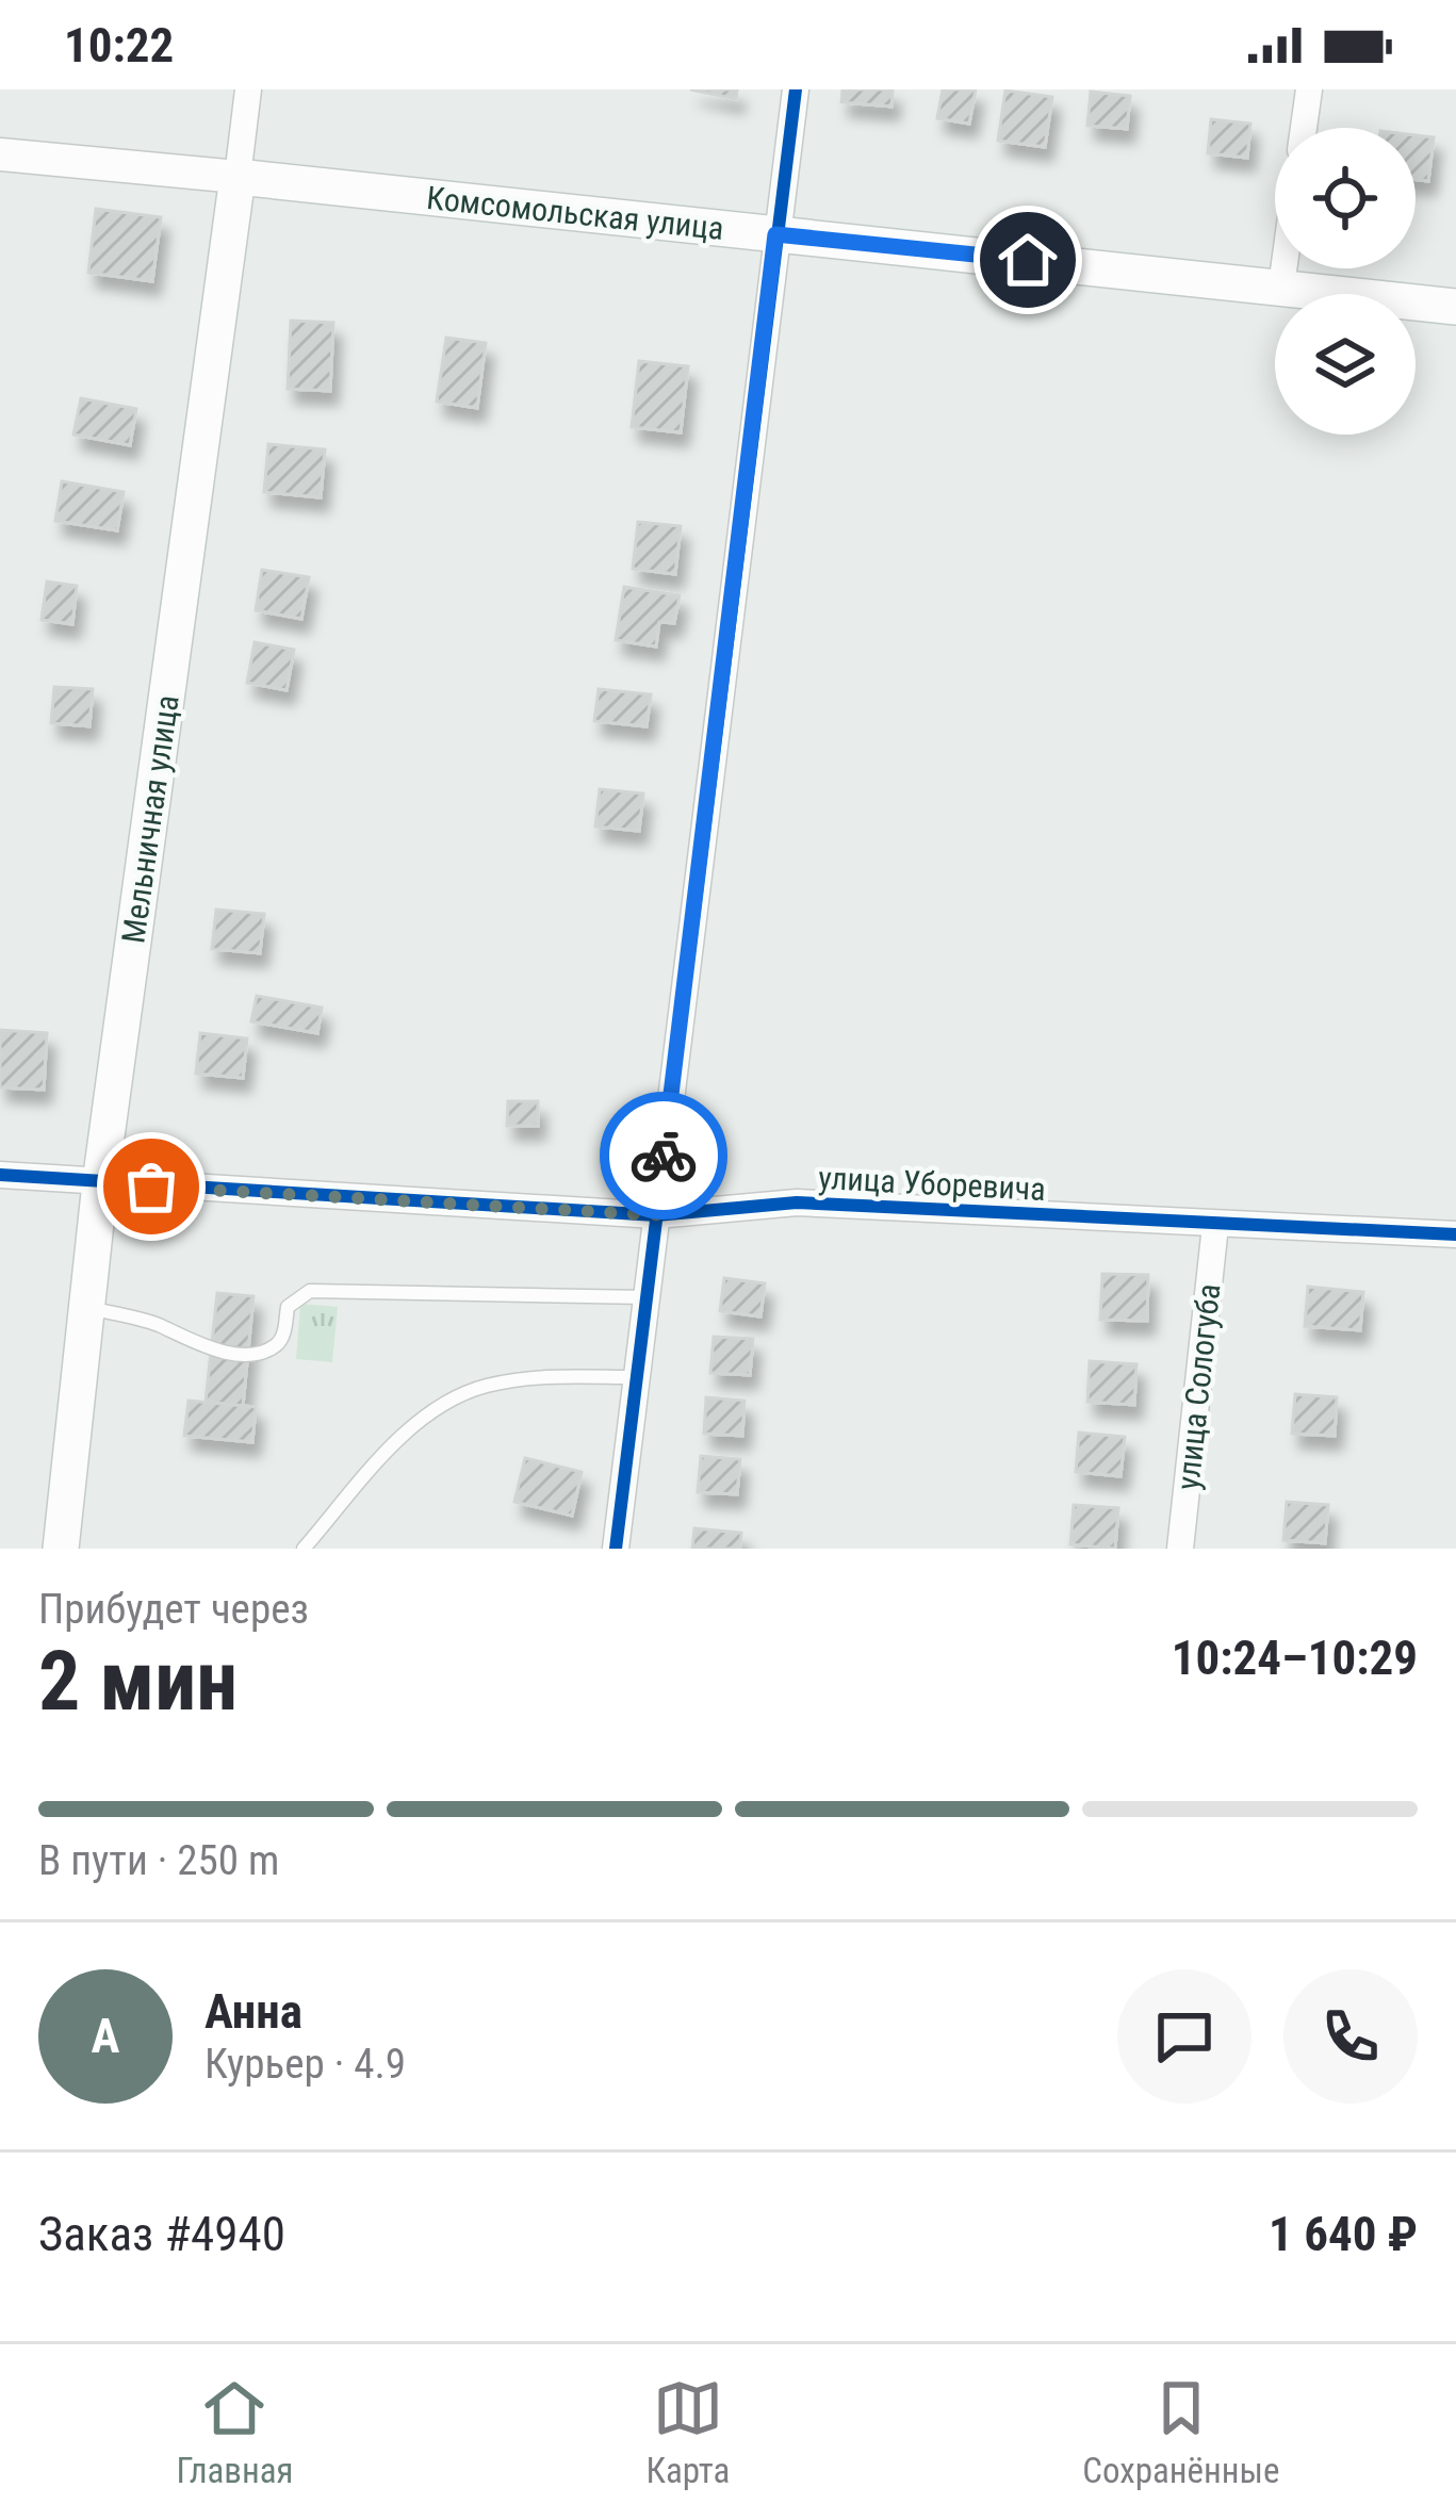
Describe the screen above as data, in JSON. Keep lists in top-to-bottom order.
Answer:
{
  "streets": {
    "main road": ["Комсомольская улица", "Мельничная улица"],
    "street": ["улица Уборевича", "улица Сологуба"]
  },
  "crossings": [
    ["Комсомольская улица", "Мельничная улица"],
    ["Мельничная улица", "улица Уборевича"],
    ["улица Уборевича", "улица Сологуба"]
  ],
  "page": {
    "status": "10:22",
    "heading": ["2 мин", "Прибудет через", "10:24–10:29"],
    "panel": [
      "Анна",
      "Курьер · 4.9",
      "Заказ #4940",
      "1 640 ₽"
    ],
    "bar": "В пути · 250 m",
    "round": "А",
    "tabs": ["Главная", "Карта", "Сохранённые"]
  }
}
